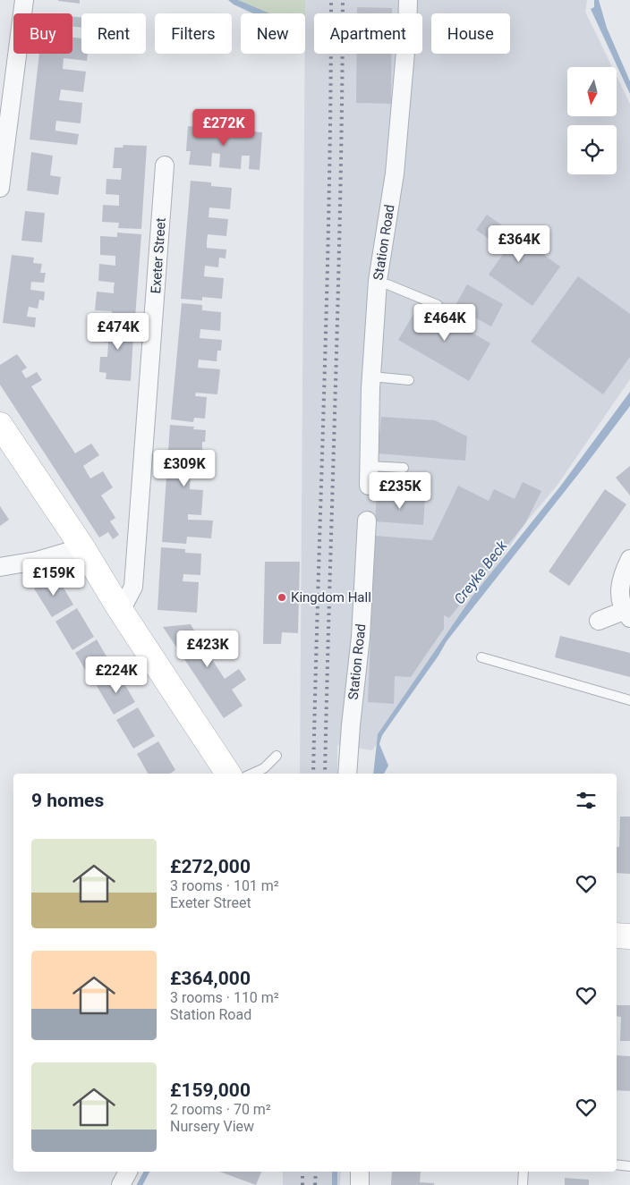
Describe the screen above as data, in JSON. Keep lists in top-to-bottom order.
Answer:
{
  "streets": {
    "street": ["Station Road", "Exeter Street"]
  },
  "water": ["Creyke Beck"],
  "places": ["Kingdom Hall"],
  "north": "bottom",
  "page": {
    "chip": [
      "Buy",
      "Rent",
      "Filters",
      "New",
      "Apartment",
      "House"
    ],
    "price": [
      "£272K",
      "£364K",
      "£464K",
      "£474K",
      "£309K",
      "£235K",
      "£159K",
      "£423K",
      "£224K"
    ],
    "heading": "9 homes",
    "list": [
      {
        "name": "£272,000",
        "note": "3 rooms · 101 m² · Exeter Street"
      },
      {
        "name": "£364,000",
        "note": "3 rooms · 110 m² · Station Road"
      },
      {
        "name": "£159,000",
        "note": "2 rooms · 70 m² · Nursery View"
      }
    ]
  }
}
